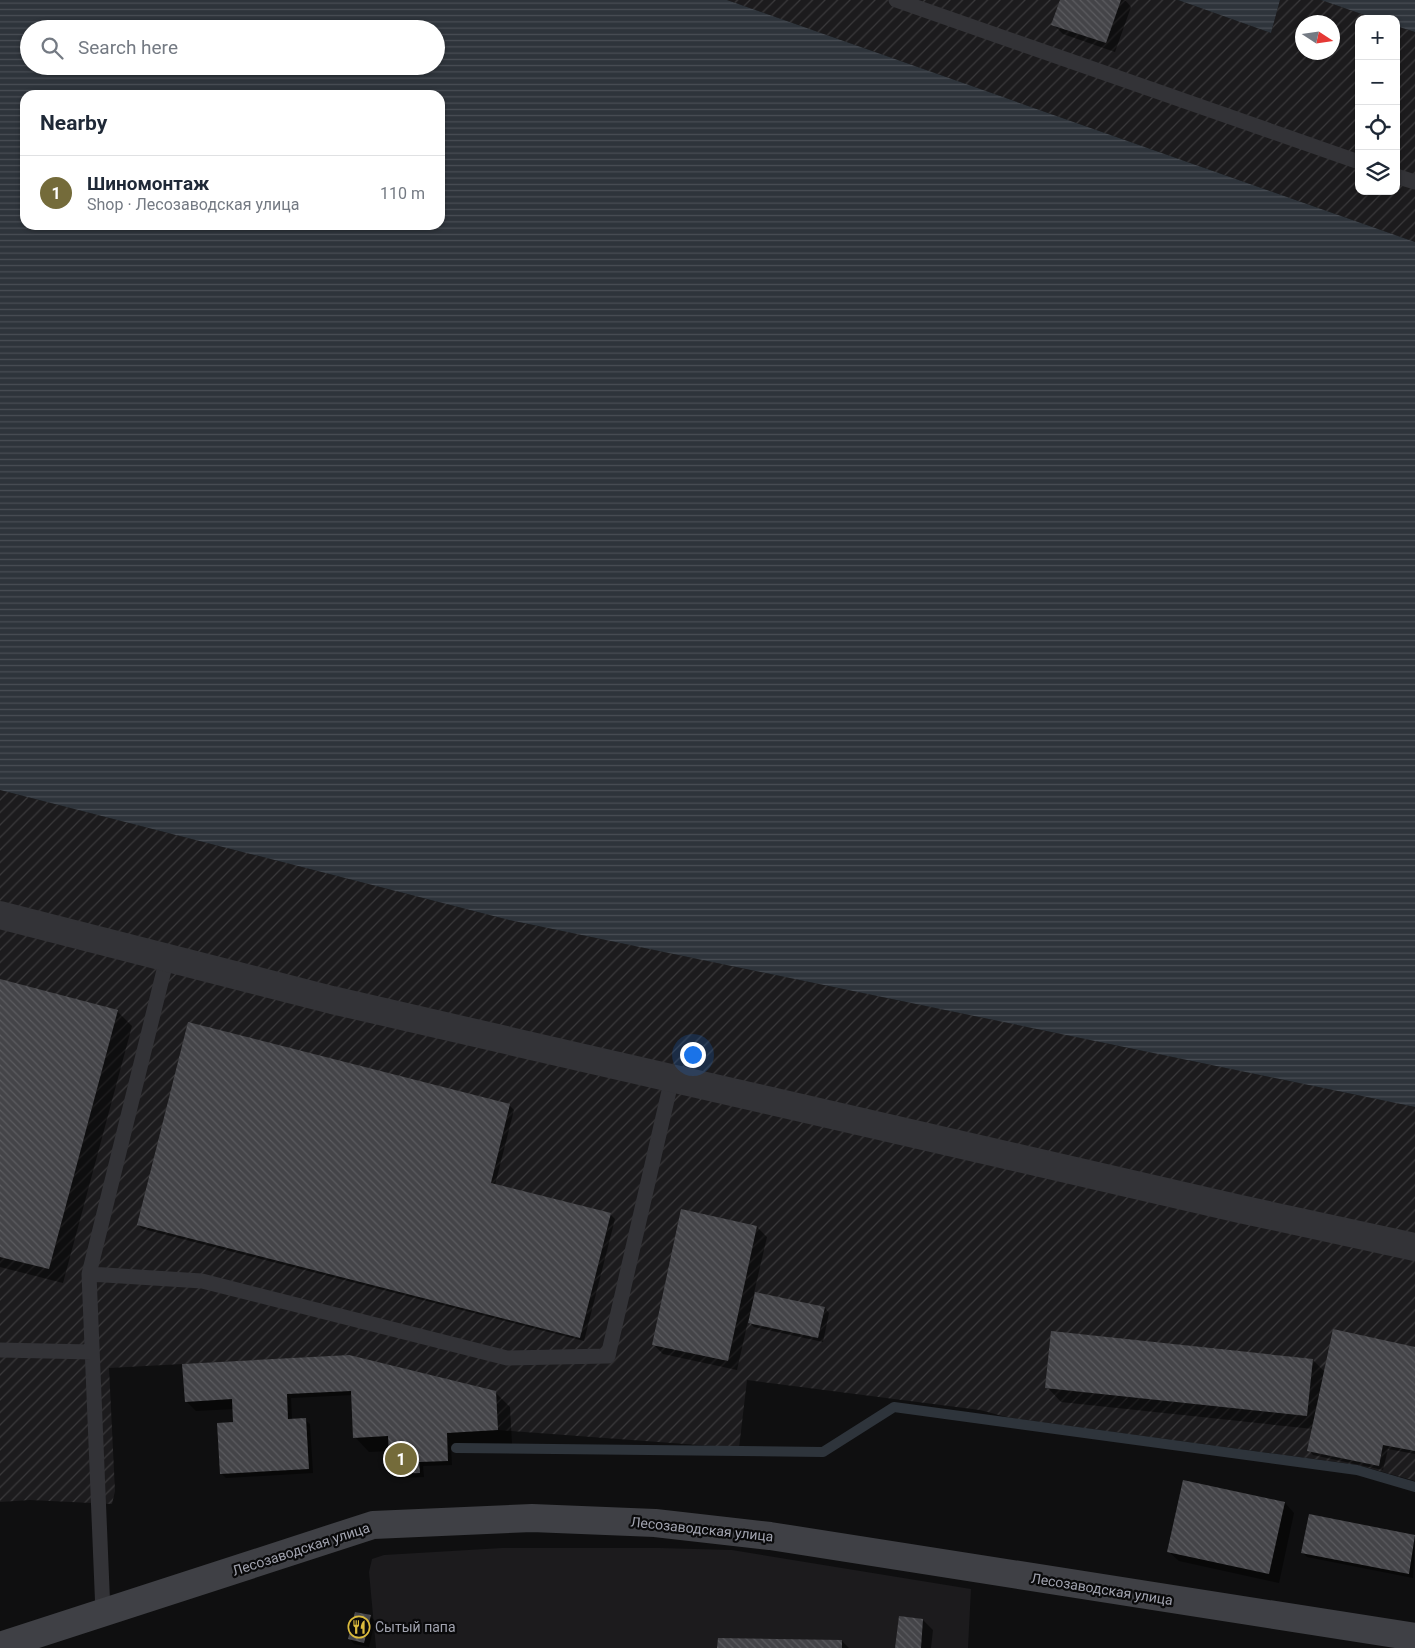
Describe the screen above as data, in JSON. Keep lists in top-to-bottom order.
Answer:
{
  "streets": {
    "main road": ["Лесозаводская улица"]
  },
  "places": {
    "restaurant": ["Сытый папа"]
  },
  "north": "right",
  "page": {
    "map_buttons": ["+", "−"],
    "search": "Search here",
    "heading": "Nearby",
    "list": [
      {
        "mark": "1",
        "name": "Шиномонтаж",
        "note": "Shop · Лесозаводская улица",
        "value": "110 m"
      }
    ],
    "pins": "1"
  }
}
